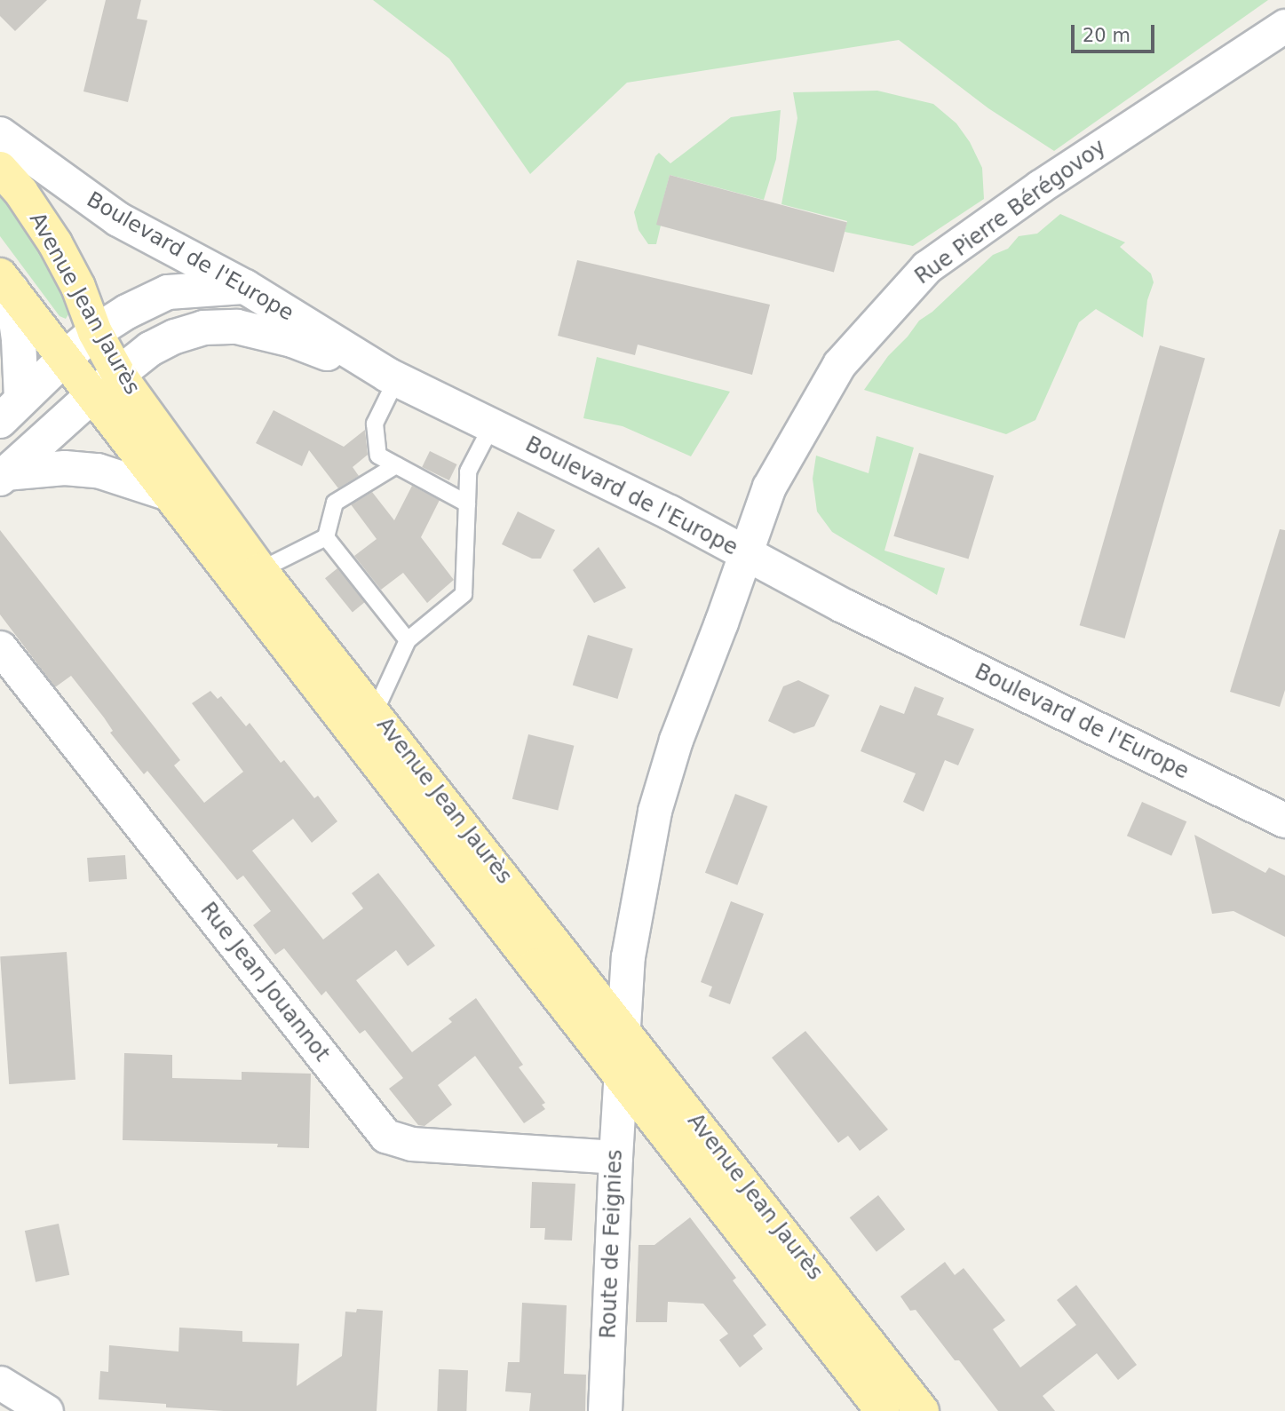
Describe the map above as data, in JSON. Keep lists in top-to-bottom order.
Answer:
{
  "streets": {
    "main road": ["Boulevard de l'Europe", "Avenue Jean Jaurès"],
    "street": ["Rue Pierre Bérégovoy", "Rue Jean Jouannot", "Route de Feignies"]
  },
  "crossings": [
    ["Rue Pierre Bérégovoy", "Boulevard de l'Europe"],
    ["Rue Pierre Bérégovoy", "Avenue Jean Jaurès"],
    ["Rue Pierre Bérégovoy", "Route de Feignies"],
    ["Avenue Jean Jaurès", "Route de Feignies"],
    ["Rue Jean Jouannot", "Route de Feignies"]
  ],
  "scale_bar": "20 m"
}
